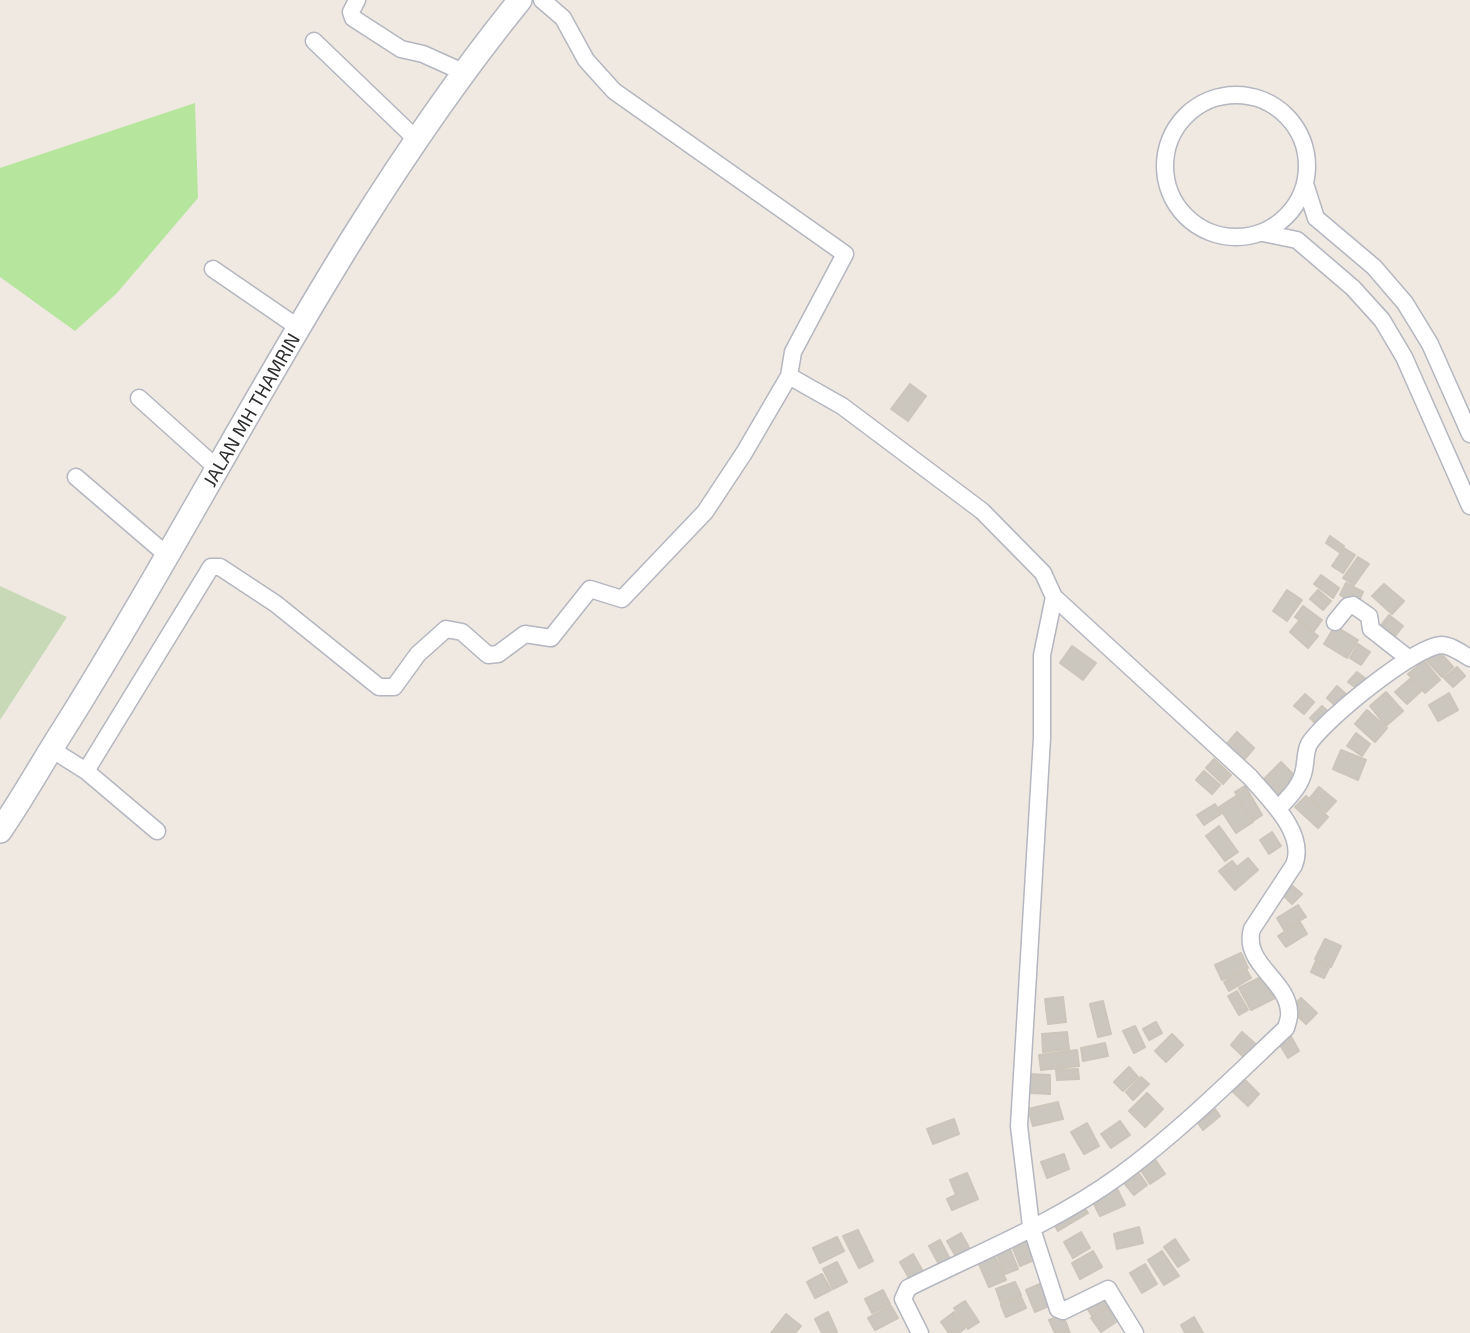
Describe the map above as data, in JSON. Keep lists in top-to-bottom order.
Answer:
{
  "streets": {
    "street": ["JALAN MH THAMRIN"]
  }
}
